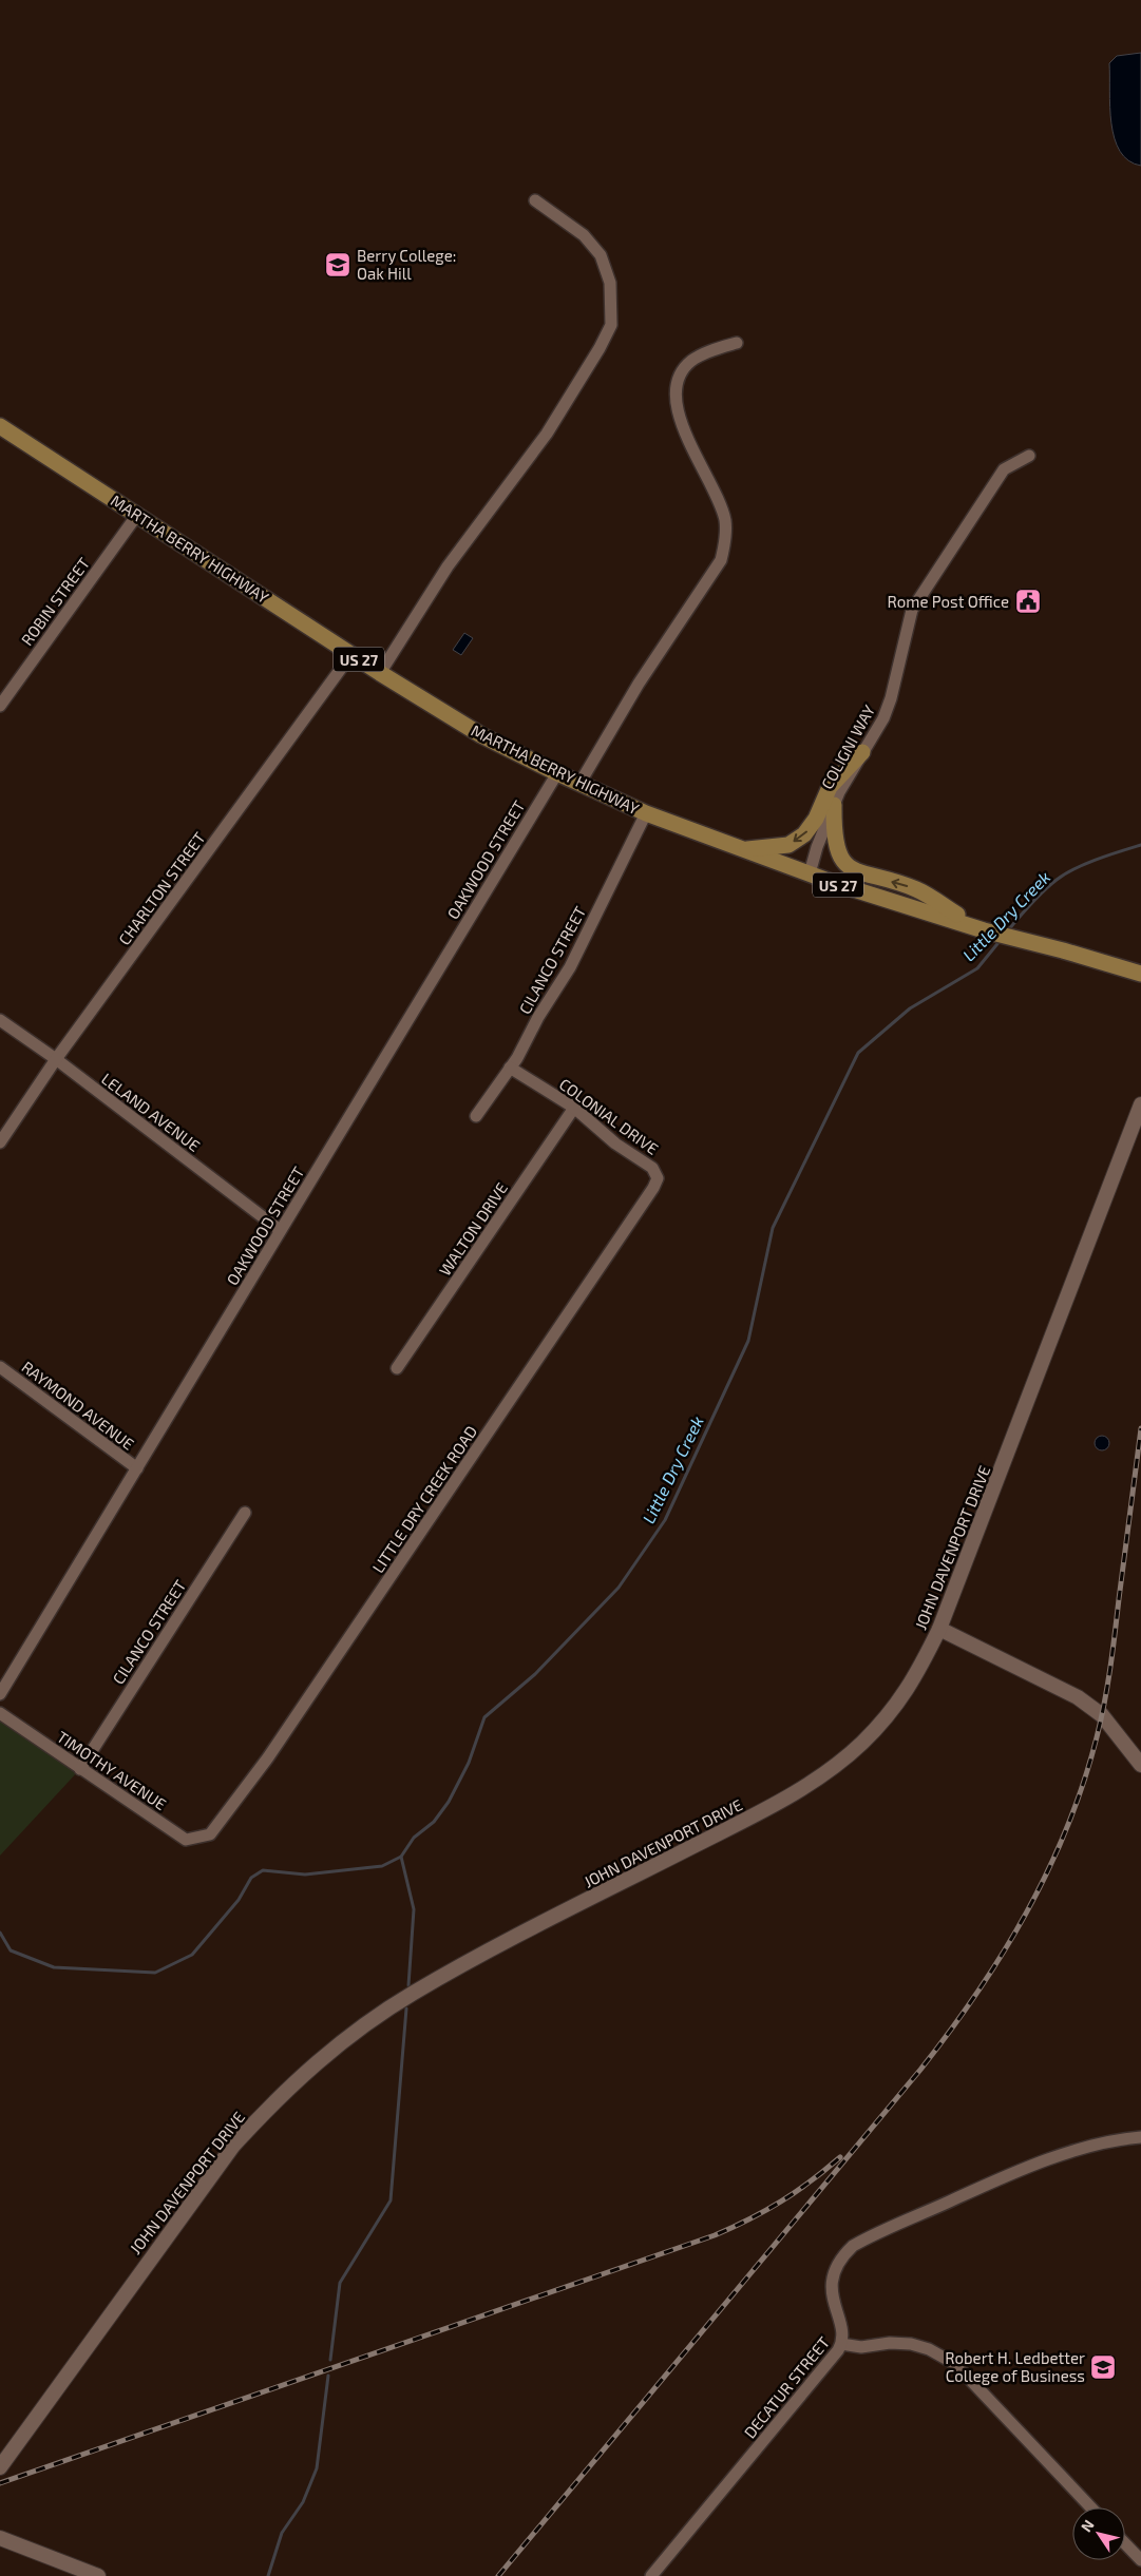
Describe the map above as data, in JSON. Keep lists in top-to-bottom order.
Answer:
{
  "streets": {
    "main road": ["MARTHA BERRY HIGHWAY", "US 27"],
    "street": [
      "ROBIN STREET",
      "COLIGNI WAY",
      "OAKWOOD STREET",
      "CHARLTON STREET",
      "CILANCO STREET",
      "LELAND AVENUE",
      "COLONIAL DRIVE",
      "WALTON DRIVE",
      "RAYMOND AVENUE",
      "LITTLE DRY CREEK ROAD",
      "JOHN DAVENPORT DRIVE",
      "TIMOTHY AVENUE",
      "DECATUR STREET"
    ]
  },
  "crossings": [
    ["MARTHA BERRY HIGHWAY", "ROBIN STREET"],
    ["MARTHA BERRY HIGHWAY", "COLIGNI WAY"],
    ["MARTHA BERRY HIGHWAY", "OAKWOOD STREET"],
    ["MARTHA BERRY HIGHWAY", "CHARLTON STREET"],
    ["MARTHA BERRY HIGHWAY", "CILANCO STREET"],
    ["OAKWOOD STREET", "LELAND AVENUE"],
    ["OAKWOOD STREET", "RAYMOND AVENUE"],
    ["CHARLTON STREET", "LELAND AVENUE"],
    ["CILANCO STREET", "COLONIAL DRIVE"],
    ["CILANCO STREET", "TIMOTHY AVENUE"],
    ["COLONIAL DRIVE", "WALTON DRIVE"],
    ["COLONIAL DRIVE", "LITTLE DRY CREEK ROAD"],
    ["LITTLE DRY CREEK ROAD", "TIMOTHY AVENUE"]
  ],
  "water": ["Little Dry Creek"],
  "places": {
    "school or university": ["Berry College: Oak Hill", "Robert H. Ledbetter College of Business"],
    "public building": ["Rome Post Office"]
  },
  "north": "top left"
}
